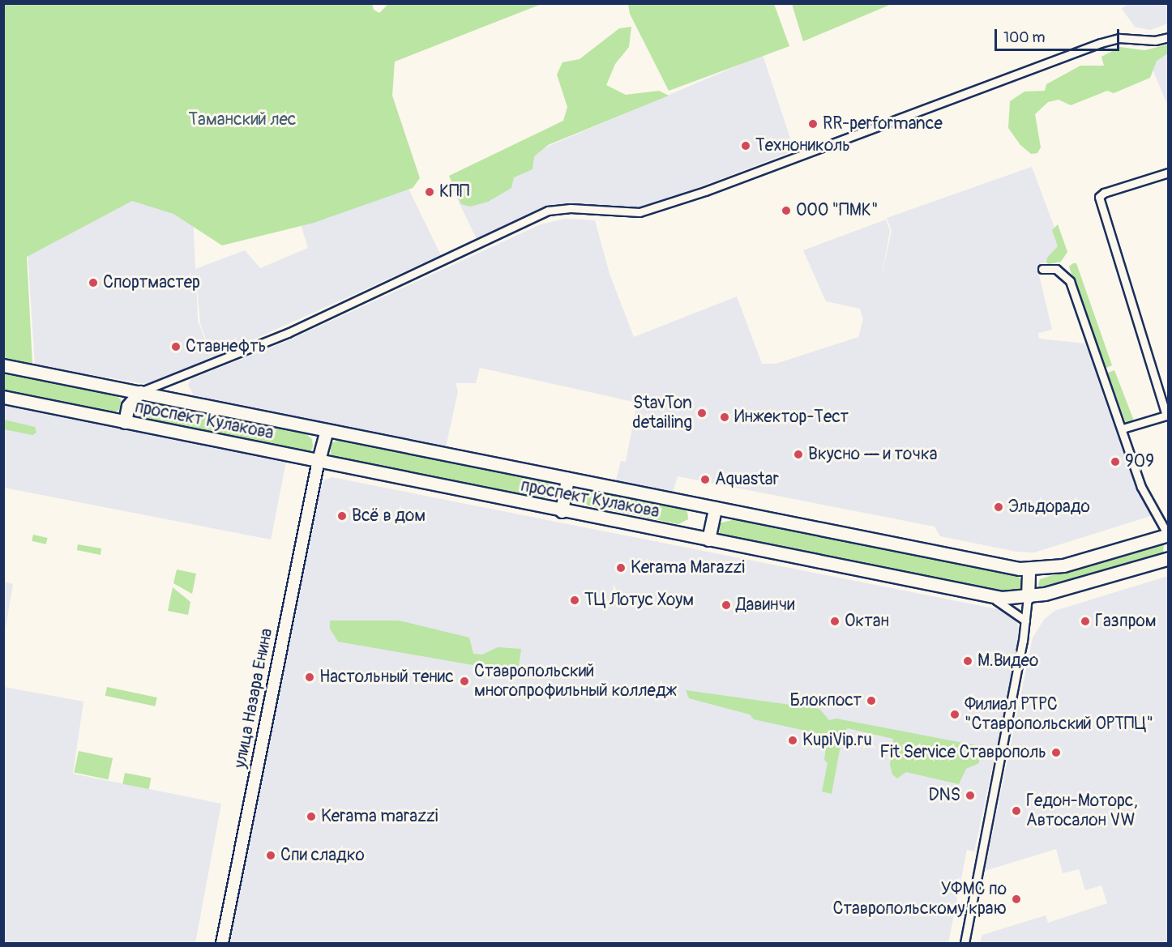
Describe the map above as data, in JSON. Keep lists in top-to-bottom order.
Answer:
{
  "streets": {
    "main road": ["проспект Кулакова", "улица Назара Енина"]
  },
  "crossings": [
    ["проспект Кулакова", "улица Назара Енина"]
  ],
  "parks": ["Таманский лес"],
  "places": [
    "RR-performance",
    "Технониколь",
    "КПП",
    "ООО \"ПМК\"",
    "Спортмастер",
    "Ставнефть",
    "StavTon detailing",
    "Инжектор-Тест",
    "Вкусно — и точка",
    "909",
    "Aquastar",
    "Эльдорадо",
    "Всё в дом",
    "Kerama Marazzi",
    "ТЦ Лотус Хоум",
    "Давинчи",
    "Октан",
    "Газпром",
    "М.Видео",
    "Настольный тенис",
    "Ставропольский многопрофильный колледж",
    "Блокпост",
    "Филиал РТРС \"Ставропольский ОРТПЦ\"",
    "KupiVip.ru",
    "Fit Service Ставрополь",
    "DNS",
    "Гедон-Моторс, Автосалон VW",
    "Kerama marazzi",
    "Спи сладко",
    "УФМС по Ставропольскому краю"
  ],
  "scale_bar": "100 m"
}
